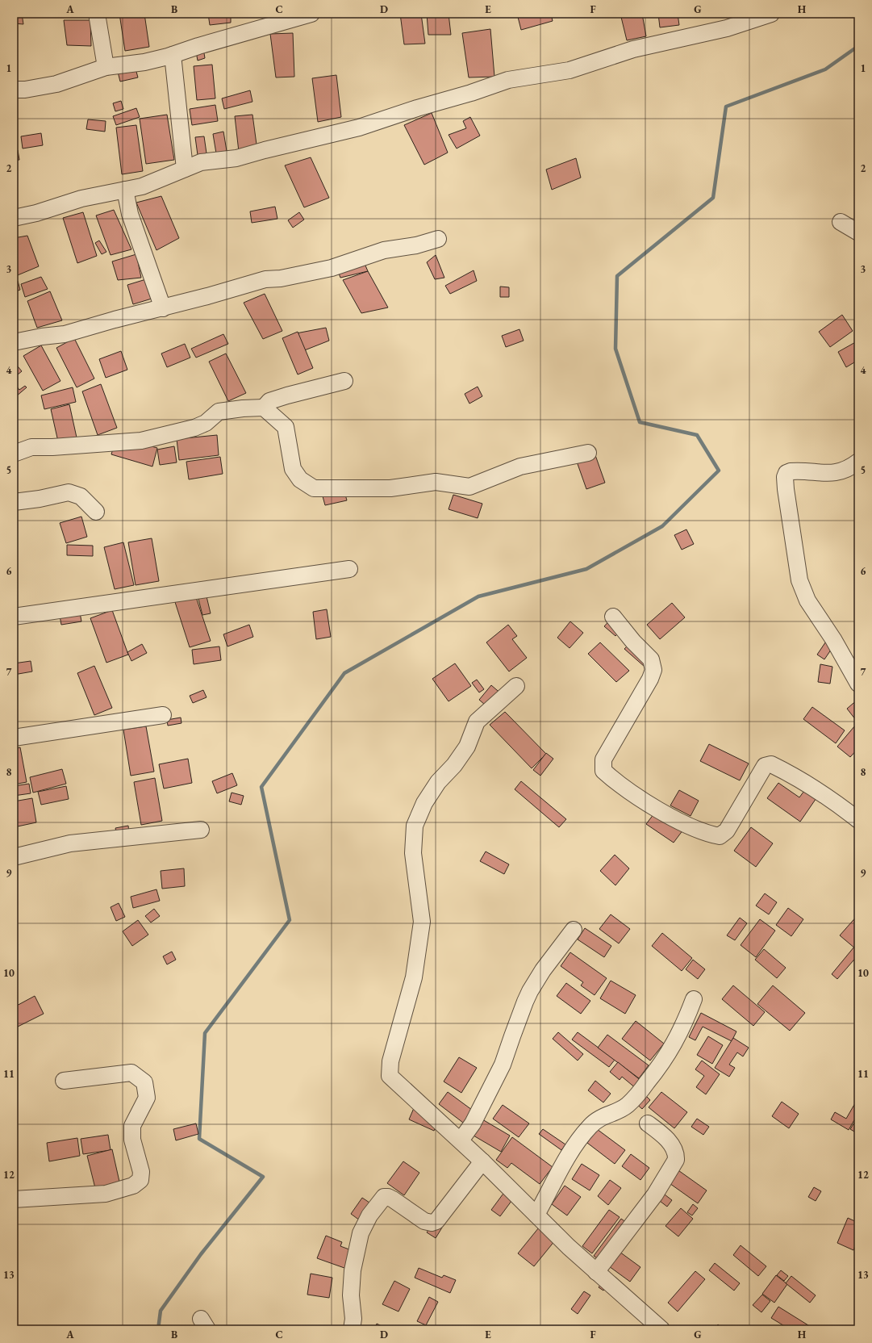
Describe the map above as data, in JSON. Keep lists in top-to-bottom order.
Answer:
{
  "grid": {
    "columns": [
      "A",
      "B",
      "C",
      "D",
      "E",
      "F",
      "G",
      "H"
    ],
    "rows": [
      "1",
      "2",
      "3",
      "4",
      "5",
      "6",
      "7",
      "8",
      "9",
      "10",
      "11",
      "12",
      "13"
    ]
  }
}
